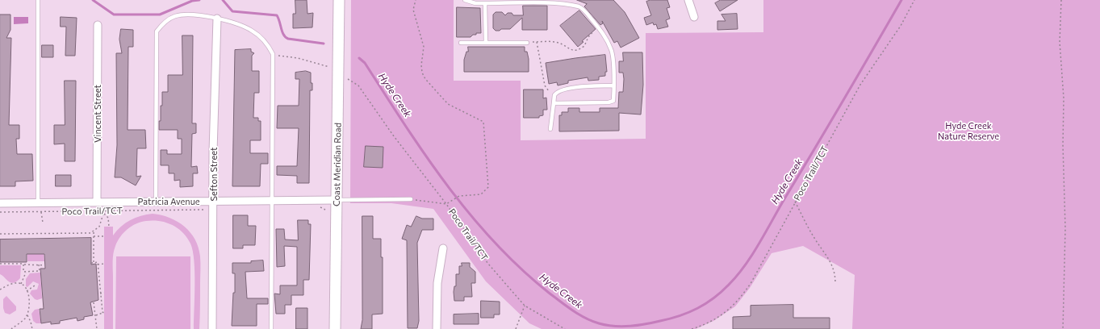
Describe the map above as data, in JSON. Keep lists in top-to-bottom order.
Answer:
{
  "streets": {
    "main road": ["Coast Meridian Road"],
    "street": ["Vincent Street", "Sefton Street", "Patricia Avenue"],
    "path": ["Poco Trail/TCT"]
  },
  "crossings": [
    ["Vincent Street", "Patricia Avenue"],
    ["Coast Meridian Road", "Patricia Avenue"],
    ["Sefton Street", "Patricia Avenue"]
  ],
  "water": ["Hyde Creek"],
  "parks": ["Hyde Creek Nature Reserve"]
}
